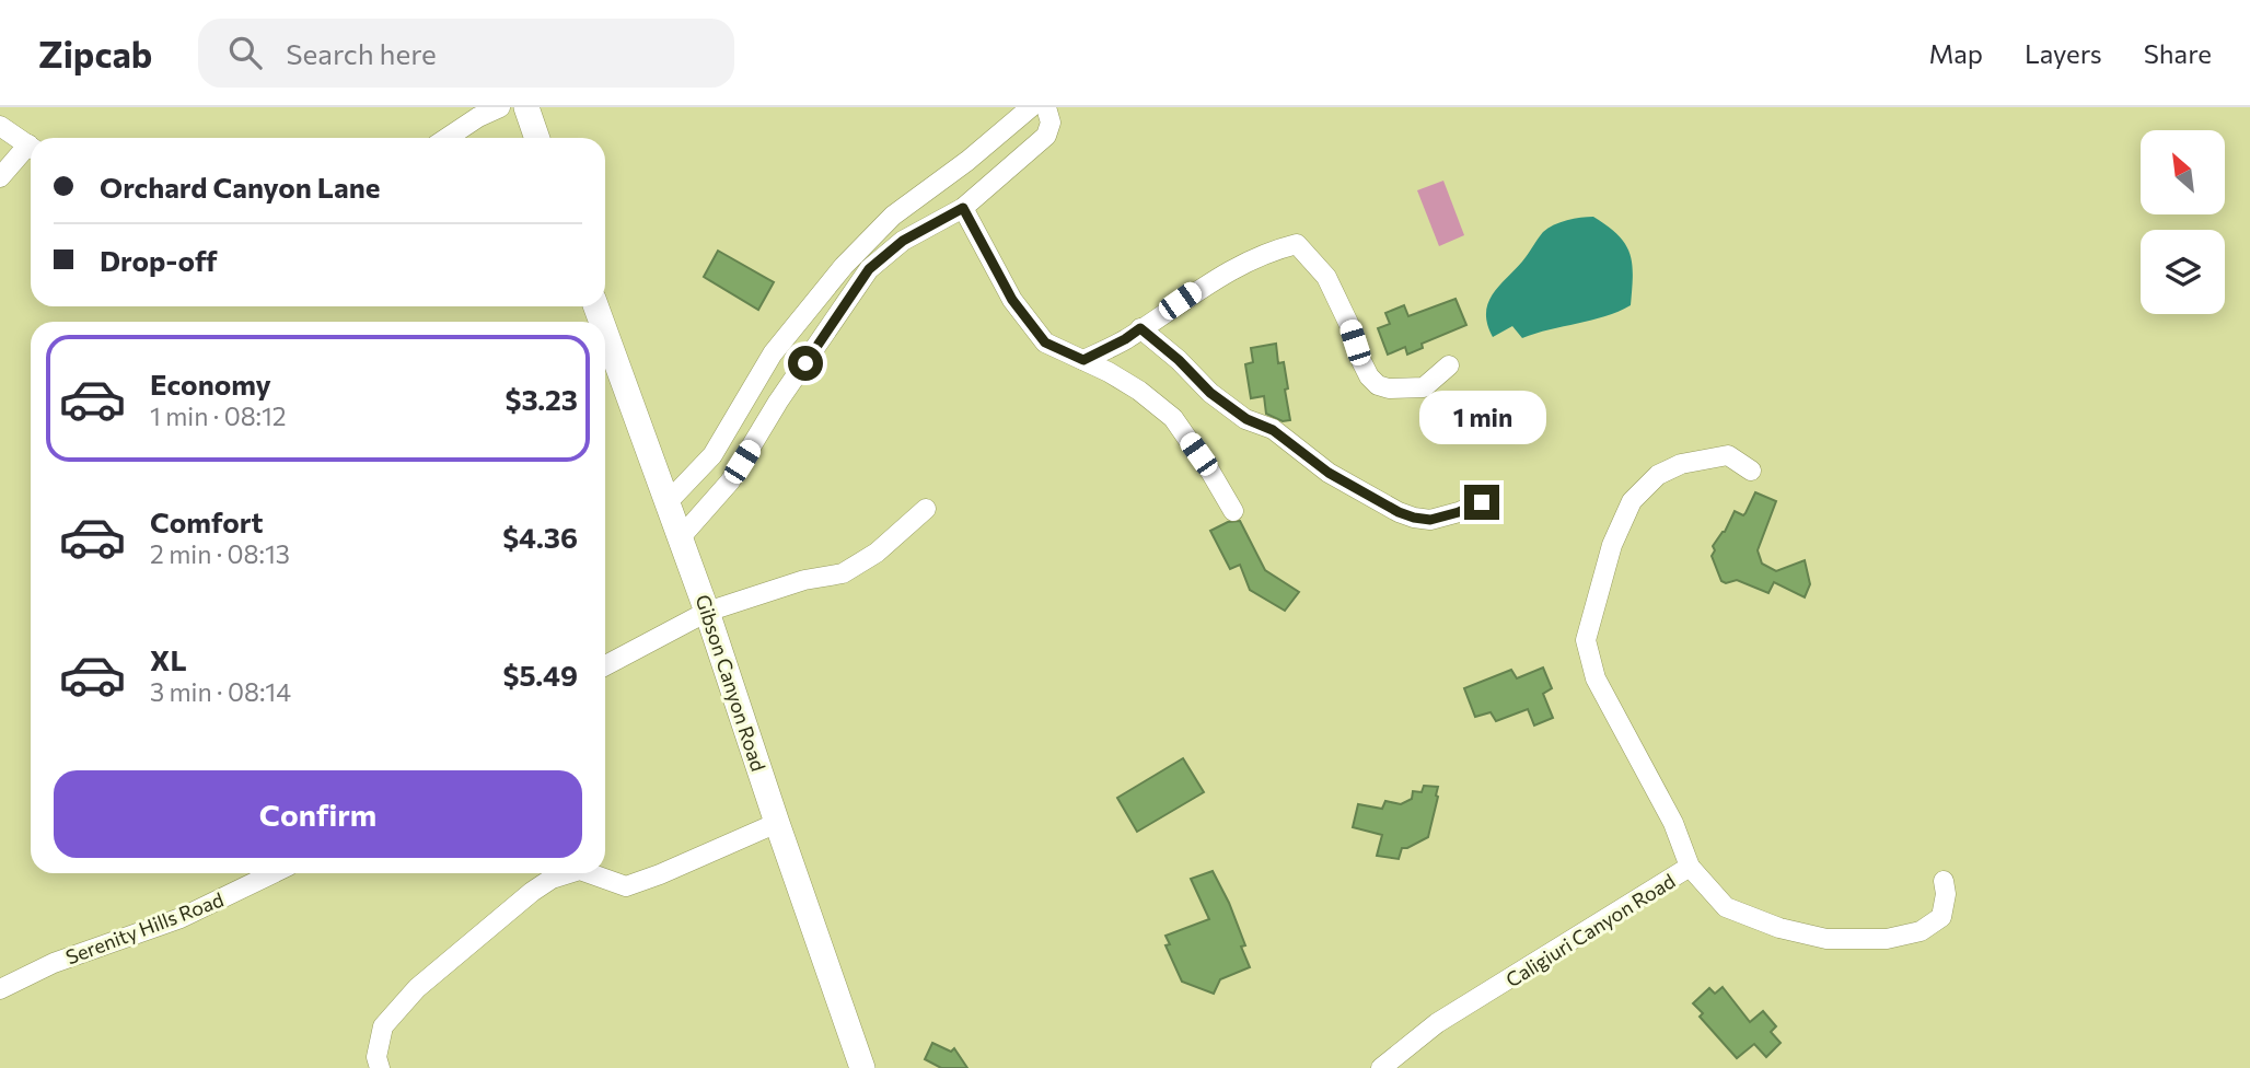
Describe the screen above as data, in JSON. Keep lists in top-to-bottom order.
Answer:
{
  "streets": {
    "main road": ["Gibson Canyon Road"],
    "street": ["Serenity Hills Road", "Caligiuri Canyon Road"]
  },
  "north": "top left",
  "page": {
    "header": "Zipcab",
    "search": "Search here",
    "nav": ["Map", "Layers", "Share"],
    "banner": ["Orchard Canyon Lane", "Drop-off"],
    "list": [
      {
        "name": "Economy",
        "note": "1 min · 08:12",
        "value": "$3.23"
      },
      {
        "name": "Comfort",
        "note": "2 min · 08:13",
        "value": "$4.36"
      },
      {
        "name": "XL",
        "note": "3 min · 08:14",
        "value": "$5.49"
      }
    ],
    "bubble": "1 min",
    "buttons": "Confirm"
  }
}
